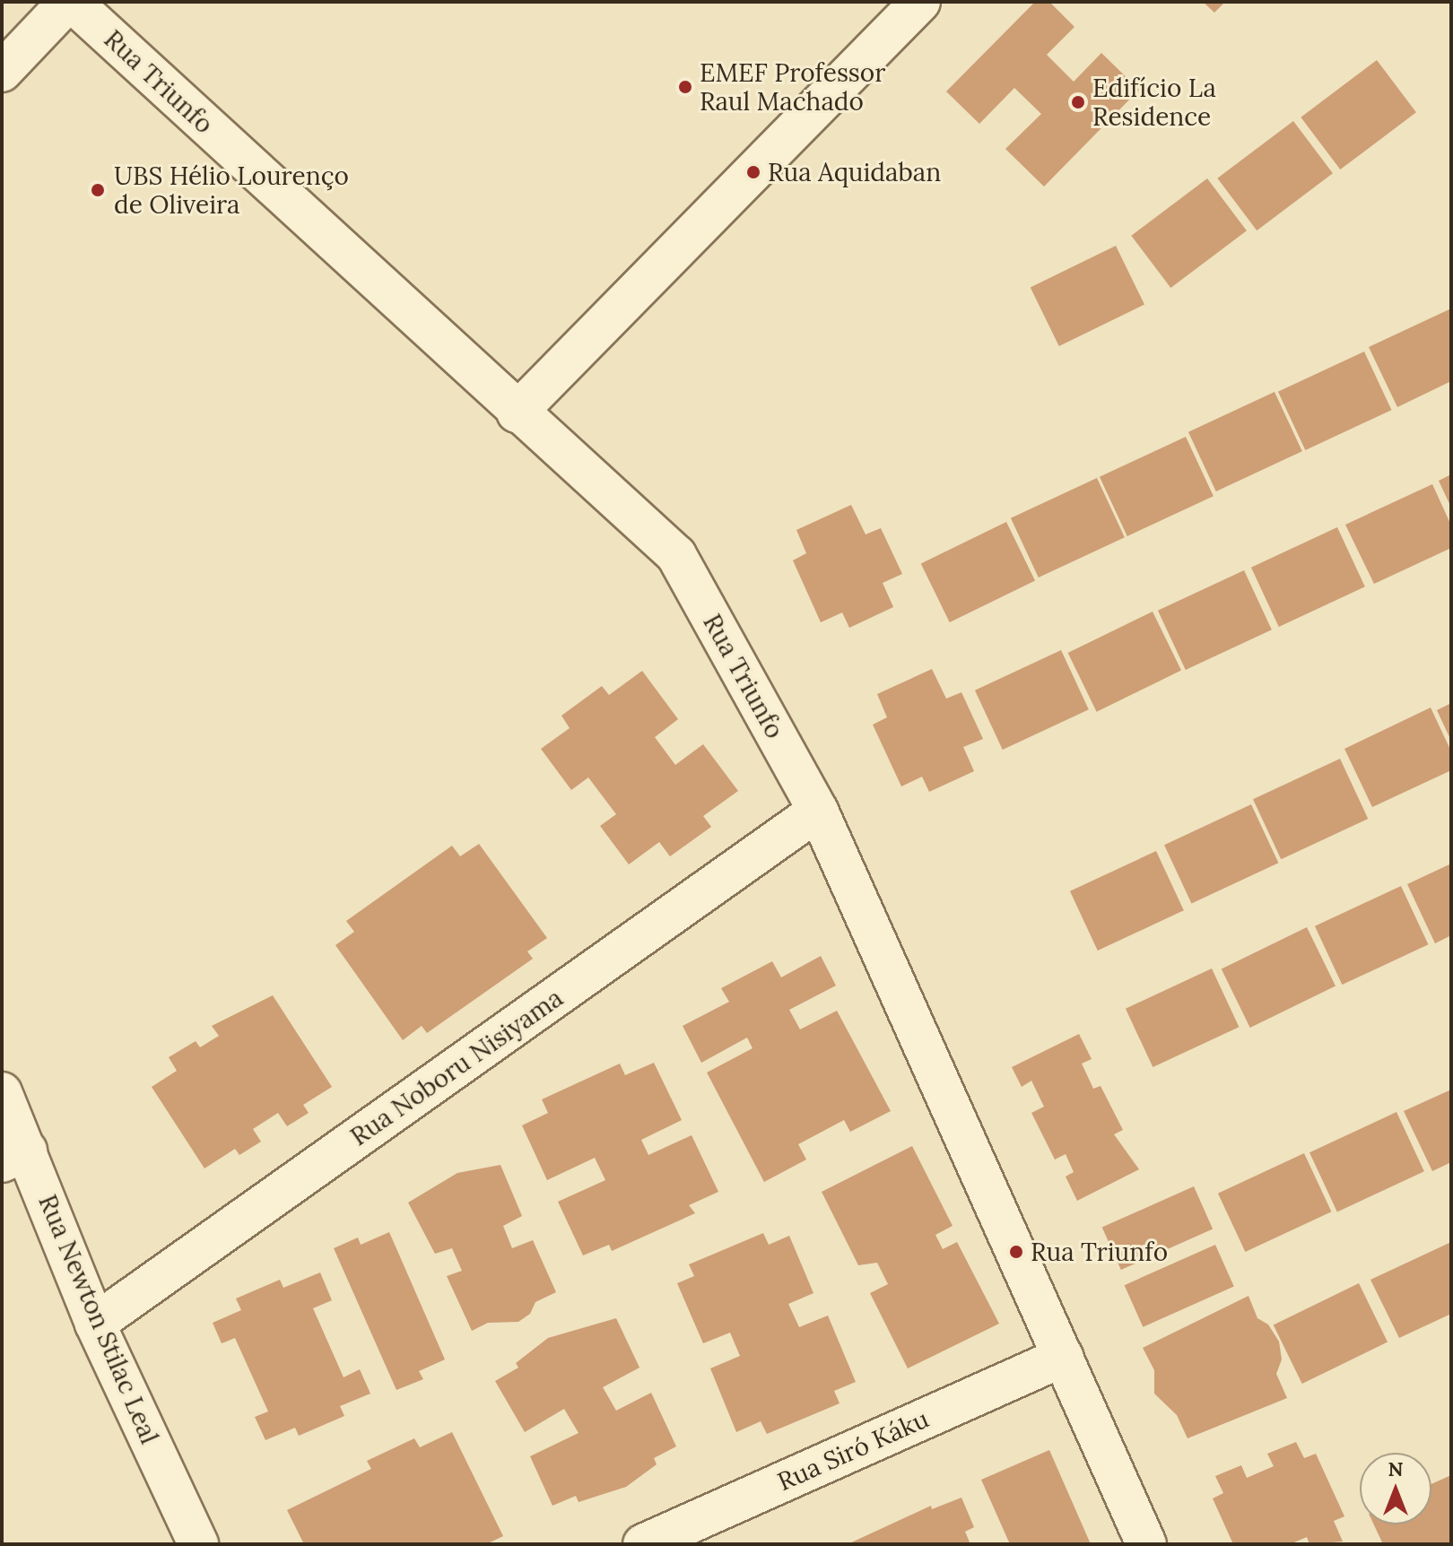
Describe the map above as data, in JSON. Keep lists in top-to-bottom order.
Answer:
{
  "streets": {
    "street": [
      "Rua Triunfo",
      "Rua Noboru Nisiyama",
      "Rua Newton Stilac Leal",
      "Rua Siró Káku"
    ]
  },
  "crossings": [
    ["Rua Triunfo", "Rua Noboru Nisiyama"],
    ["Rua Triunfo", "Rua Siró Káku"],
    ["Rua Noboru Nisiyama", "Rua Newton Stilac Leal"]
  ],
  "places": [
    "EMEF Professor Raul Machado",
    "Edifício La Residence",
    "Rua Aquidaban",
    "UBS Hélio Lourenço de Oliveira",
    "Rua Triunfo"
  ],
  "north": "top"
}
